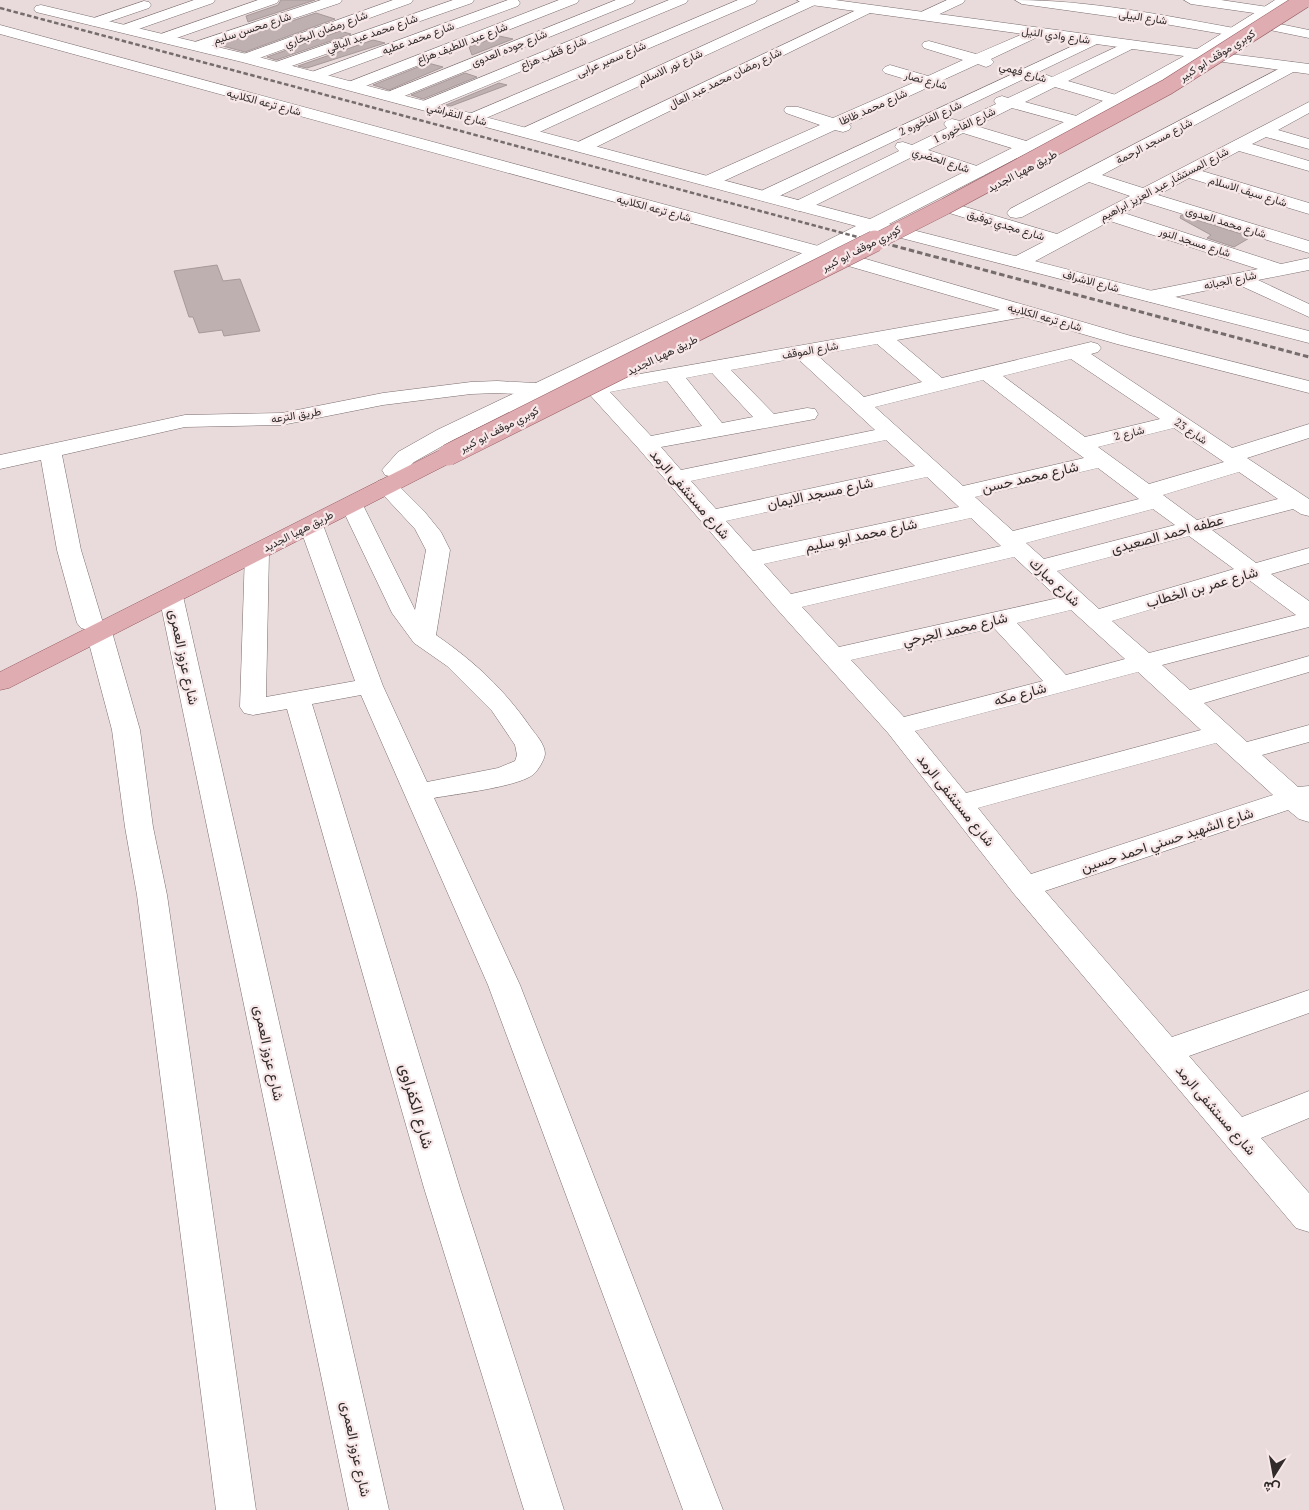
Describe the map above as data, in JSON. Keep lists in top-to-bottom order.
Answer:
{
  "streets": {
    "main road": ["كوبري موقف ابو كبير", "طريق ههيا الجديد"],
    "street": [
      "شارع البيلى",
      "شارع محسن سليم",
      "شارع رمضان البخاري",
      "شارع محمد عبد الباقي",
      "شارع وادي النيل",
      "شارع محمد عطيه",
      "شارع عبد اللطيف هزاع",
      "شارع جوده العدوى",
      "شارع قطب هزاع",
      "شارع سمير عرابى",
      "شارع نور الاسلام",
      "شارع فهمي",
      "شارع رمضان محمد عبد العال",
      "شارع نصار",
      "شارع ترعه الكلابيه",
      "شارع محمد ظاظا",
      "شارع النقراشي",
      "شارع الفاخوره 2",
      "شارع الفاخوره 1",
      "شارع مسجد الرحمة",
      "شارع الحضري",
      "شارع المستشار عبد العزيز ابراهيم",
      "شارع سيف الاسلام",
      "شارع محمد العدوى",
      "شارع مجدي توفيق",
      "شارع مسجد النور",
      "شارع الجبانه",
      "شارع الاشراف",
      "شارع الموقف",
      "طريق الترعه",
      "شارع 23",
      "شارع 2",
      "شارع محمد حسن",
      "شارع مسجد الايمان",
      "شارع مستشفى الرمد",
      "عطفه احمد الصعيدى",
      "شارع محمد ابو سليم",
      "شارع مبارك",
      "شارع عمر بن الخطاب",
      "شارع محمد الجرحي",
      "شارع عزوز العمرى",
      "شارع مكه",
      "شارع الشهيد حسني احمد حسين",
      "شارع الكفراوى"
    ]
  },
  "crossings": [
    ["شارع البيلى", "شارع محمد ظاظا"],
    ["شارع البيلى", "طريق ههيا الجديد"],
    ["شارع محسن سليم", "شارع النقراشي"],
    ["شارع رمضان البخاري", "شارع النقراشي"],
    ["شارع محمد عبد الباقي", "شارع النقراشي"],
    ["شارع وادي النيل", "شارع نور الاسلام"],
    ["شارع وادي النيل", "شارع رمضان محمد عبد العال"],
    ["شارع وادي النيل", "شارع محمد ظاظا"],
    ["شارع وادي النيل", "شارع الفاخوره 2"],
    ["شارع وادي النيل", "شارع الفاخوره 1"],
    ["شارع وادي النيل", "شارع مسجد الرحمة"],
    ["شارع وادي النيل", "طريق ههيا الجديد"],
    ["شارع محمد عطيه", "شارع النقراشي"],
    ["شارع عبد اللطيف هزاع", "شارع النقراشي"],
    ["شارع جوده العدوى", "شارع النقراشي"],
    ["شارع قطب هزاع", "شارع النقراشي"],
    ["كوبري موقف ابو كبير", "طريق ههيا الجديد"],
    ["شارع سمير عرابى", "شارع النقراشي"],
    ["شارع نور الاسلام", "شارع النقراشي"],
    ["شارع فهمي", "شارع محمد ظاظا"],
    ["شارع فهمي", "شارع الفاخوره 2"],
    ["شارع فهمي", "شارع الفاخوره 1"],
    ["شارع فهمي", "طريق ههيا الجديد"],
    ["شارع رمضان محمد عبد العال", "شارع النقراشي"],
    ["شارع نصار", "شارع محمد ظاظا"],
    ["شارع نصار", "شارع الفاخوره 2"],
    ["شارع نصار", "شارع الفاخوره 1"],
    ["شارع نصار", "طريق ههيا الجديد"],
    ["شارع ترعه الكلابيه", "طريق ههيا الجديد"],
    ["شارع ترعه الكلابيه", "شارع الموقف"],
    ["شارع محمد ظاظا", "شارع النقراشي"],
    ["شارع محمد ظاظا", "شارع الحضري"],
    ["شارع النقراشي", "شارع الفاخوره 2"],
    ["شارع النقراشي", "شارع الفاخوره 1"],
    ["شارع النقراشي", "طريق ههيا الجديد"],
    ["شارع النقراشي", "شارع الاشراف"],
    ["شارع الفاخوره 2", "شارع الحضري"],
    ["شارع الفاخوره 1", "شارع الحضري"],
    ["شارع مسجد الرحمة", "شارع محمد العدوى"],
    ["شارع الحضري", "طريق ههيا الجديد"],
    ["طريق ههيا الجديد", "شارع مجدي توفيق"],
    ["طريق ههيا الجديد", "شارع الاشراف"],
    ["طريق ههيا الجديد", "شارع الموقف"],
    ["طريق ههيا الجديد", "طريق الترعه"],
    ["طريق ههيا الجديد", "شارع مستشفى الرمد"],
    ["طريق ههيا الجديد", "شارع عزوز العمرى"],
    ["شارع المستشار عبد العزيز ابراهيم", "شارع سيف الاسلام"],
    ["شارع المستشار عبد العزيز ابراهيم", "شارع محمد العدوى"],
    ["شارع المستشار عبد العزيز ابراهيم", "شارع مجدي توفيق"],
    ["شارع المستشار عبد العزيز ابراهيم", "شارع مسجد النور"],
    ["شارع المستشار عبد العزيز ابراهيم", "شارع الاشراف"],
    ["شارع مسجد النور", "شارع الجبانه"],
    ["شارع الجبانه", "شارع الاشراف"],
    ["شارع الموقف", "طريق الترعه"],
    ["شارع الموقف", "شارع مستشفى الرمد"],
    ["شارع الموقف", "شارع مبارك"],
    ["طريق الترعه", "شارع مستشفى الرمد"],
    ["شارع 23", "شارع 2"],
    ["شارع 23", "عطفه احمد الصعيدى"],
    ["شارع 2", "شارع محمد حسن"],
    ["شارع محمد حسن", "عطفه احمد الصعيدى"],
    ["شارع محمد حسن", "شارع مبارك"],
    ["شارع محمد حسن", "شارع عمر بن الخطاب"],
    ["شارع مسجد الايمان", "شارع مستشفى الرمد"],
    ["شارع مسجد الايمان", "شارع مبارك"],
    ["شارع مستشفى الرمد", "شارع محمد ابو سليم"],
    ["شارع مستشفى الرمد", "شارع محمد الجرحي"],
    ["شارع مستشفى الرمد", "شارع مكه"],
    ["شارع مستشفى الرمد", "شارع الشهيد حسني احمد حسين"],
    ["عطفه احمد الصعيدى", "شارع مبارك"],
    ["شارع محمد ابو سليم", "شارع مبارك"],
    ["شارع مبارك", "شارع عمر بن الخطاب"],
    ["شارع مبارك", "شارع محمد الجرحي"],
    ["شارع مبارك", "شارع مكه"],
    ["شارع مبارك", "شارع الشهيد حسني احمد حسين"],
    ["شارع عمر بن الخطاب", "شارع محمد الجرحي"]
  ],
  "north": "bottom"
}
